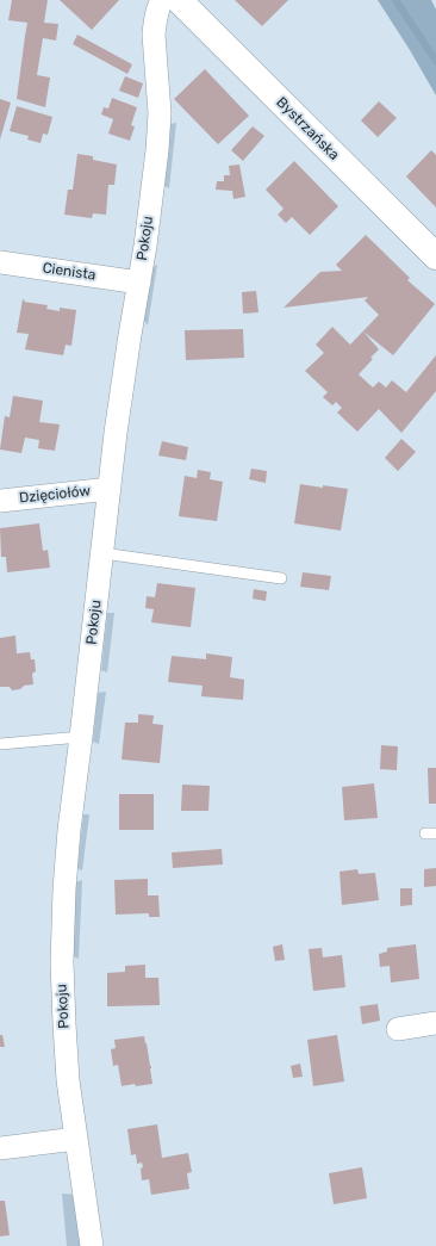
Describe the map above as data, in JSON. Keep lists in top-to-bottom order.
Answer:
{
  "streets": {
    "street": [
      "Bystrzańska",
      "Pokoju",
      "Cienista",
      "Dzięciołów"
    ]
  },
  "crossings": [
    ["Pokoju", "Cienista"],
    ["Pokoju", "Dzięciołów"]
  ]
}
